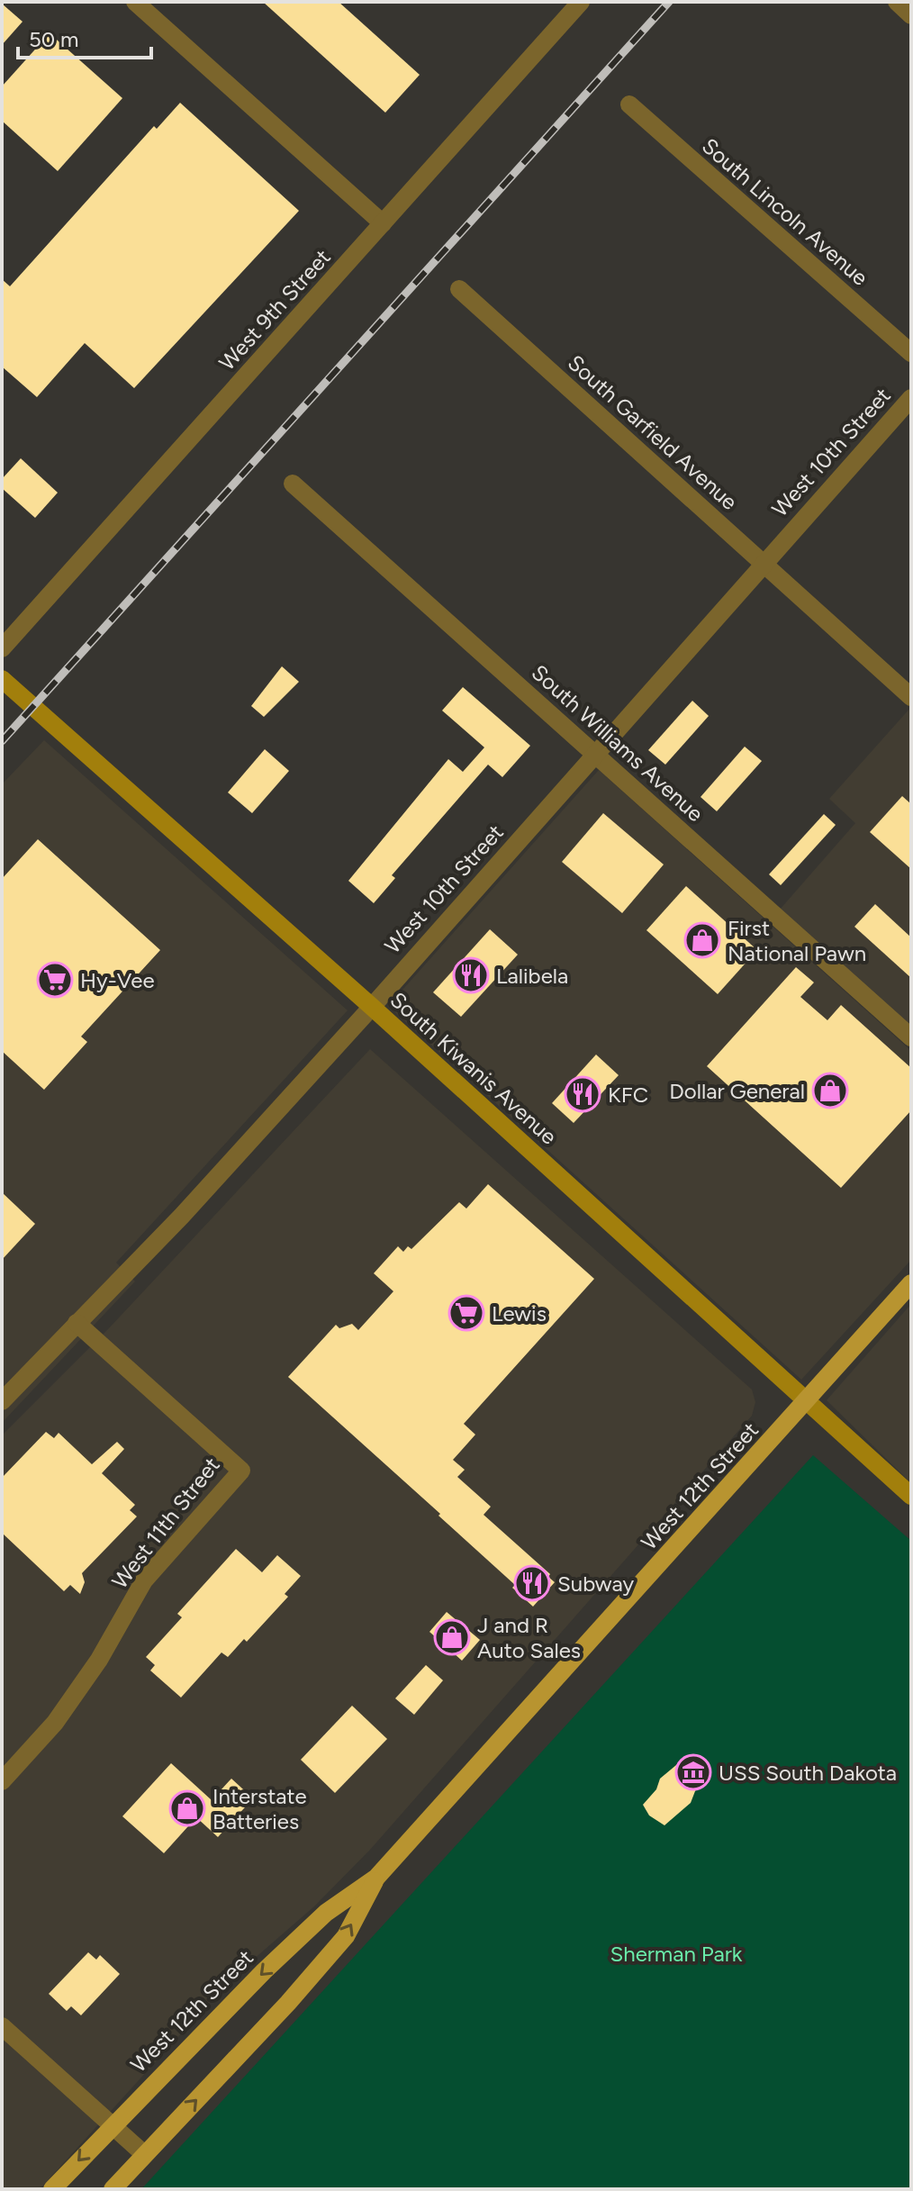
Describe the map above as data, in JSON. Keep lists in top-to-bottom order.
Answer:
{
  "streets": {
    "main road": ["South Kiwanis Avenue", "West 12th Street"],
    "street": [
      "South Lincoln Avenue",
      "West 9th Street",
      "South Garfield Avenue",
      "West 10th Street",
      "South Williams Avenue",
      "West 11th Street"
    ]
  },
  "crossings": [
    ["South Garfield Avenue", "West 10th Street"],
    ["West 10th Street", "South Williams Avenue"],
    ["West 10th Street", "South Kiwanis Avenue"],
    ["West 10th Street", "West 11th Street"],
    ["South Kiwanis Avenue", "West 12th Street"]
  ],
  "parks": ["Sherman Park"],
  "places": {
    "shop": [
      "First National Pawn",
      "Dollar General",
      "J and R Auto Sales",
      "Interstate Batteries"
    ],
    "restaurant": ["Lalibela", "KFC", "Subway"],
    "supermarket": ["Hy-Vee", "Lewis"],
    "museum": ["USS South Dakota"]
  },
  "scale_bar": "50 m"
}
